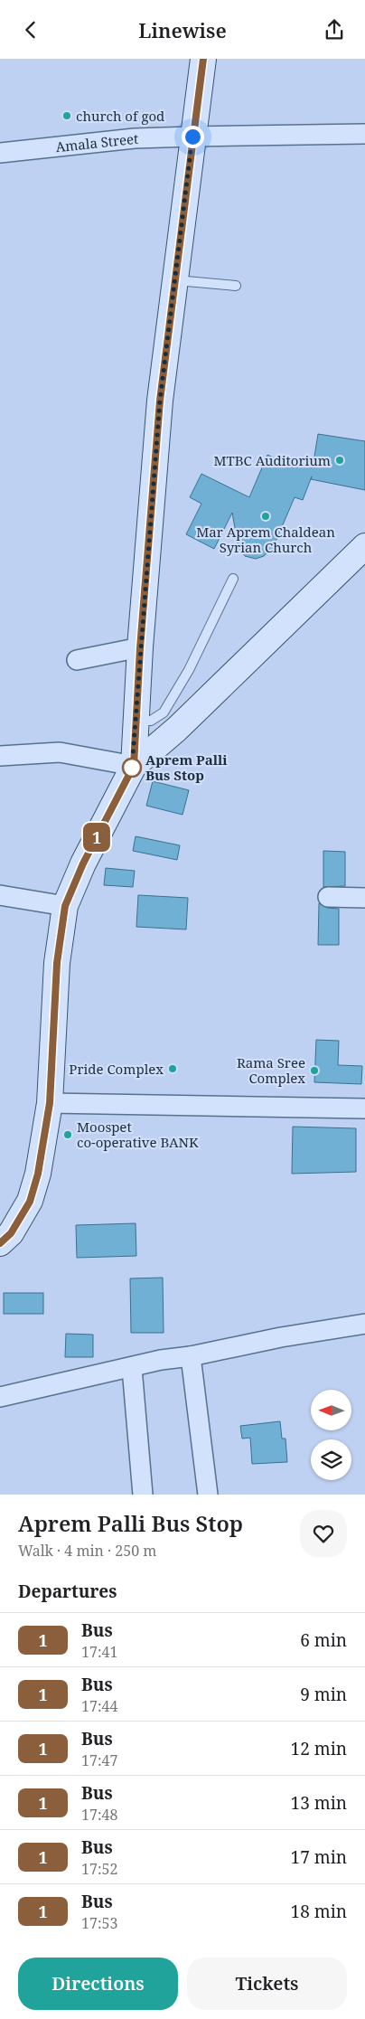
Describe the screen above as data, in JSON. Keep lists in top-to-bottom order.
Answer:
{
  "streets": {
    "street": ["Amala Street"]
  },
  "places": [
    "church of god",
    "MTBC Auditorium",
    "Mar Aprem Chaldean Syrian Church",
    "Aprem Palli Bus Stop",
    "Pride Complex",
    "Rama Sree Complex",
    "Moospet co-operative BANK"
  ],
  "lines": ["bus line 1"],
  "north": "left",
  "page": {
    "header": "Linewise",
    "on_map": "1",
    "heading": [
      ["Aprem Palli Bus Stop", "Walk · 4 min · 250 m"],
      "Departures"
    ],
    "list": [
      {
        "mark": "1",
        "name": "Bus",
        "note": "17:41",
        "value": "6 min"
      },
      {
        "mark": "1",
        "name": "Bus",
        "note": "17:44",
        "value": "9 min"
      },
      {
        "mark": "1",
        "name": "Bus",
        "note": "17:47",
        "value": "12 min"
      },
      {
        "mark": "1",
        "name": "Bus",
        "note": "17:48",
        "value": "13 min"
      },
      {
        "mark": "1",
        "name": "Bus",
        "note": "17:52",
        "value": "17 min"
      },
      {
        "mark": "1",
        "name": "Bus",
        "note": "17:53",
        "value": "18 min"
      }
    ],
    "buttons": ["Directions", "Tickets"]
  }
}
